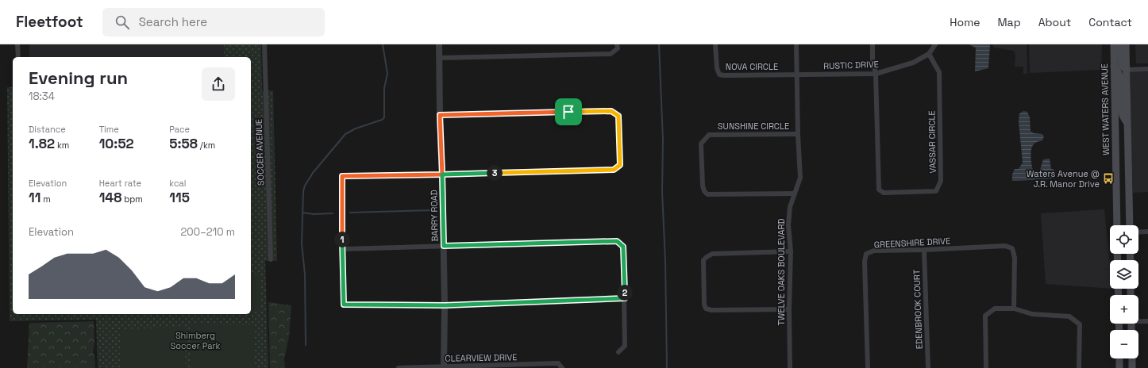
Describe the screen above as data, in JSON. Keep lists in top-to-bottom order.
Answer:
{
  "streets": {
    "main road": ["WEST WATERS AVENUE"],
    "street": [
      "RUSTIC DRIVE",
      "NOVA CIRCLE",
      "SUNSHINE CIRCLE",
      "VASSAR CIRCLE",
      "SOCCER AVENUE",
      "BARRY ROAD",
      "GREENSHIRE DRIVE",
      "TWELVE OAKS BOULEVARD",
      "EDENBROOK COURT",
      "CLEARVIEW DRIVE"
    ]
  },
  "crossings": [
    ["RUSTIC DRIVE", "NOVA CIRCLE"],
    ["RUSTIC DRIVE", "VASSAR CIRCLE"],
    ["RUSTIC DRIVE", "TWELVE OAKS BOULEVARD"],
    ["NOVA CIRCLE", "TWELVE OAKS BOULEVARD"],
    ["SUNSHINE CIRCLE", "TWELVE OAKS BOULEVARD"],
    ["BARRY ROAD", "CLEARVIEW DRIVE"],
    ["GREENSHIRE DRIVE", "EDENBROOK COURT"]
  ],
  "parks": ["Shimberg Soccer Park"],
  "places": {
    "bus stop": ["Waters Avenue @ J.R. Manor Drive"]
  },
  "page": {
    "header": "Fleetfoot",
    "search": "Search here",
    "nav": [
      "Home",
      "Map",
      "About",
      "Contact"
    ],
    "heading": ["Evening run", "18:34"],
    "stats": [
      ["Distance", "1.82 km"],
      ["Time", "10:52"],
      ["Pace", "5:58 /km"],
      ["Elevation", "11 m"],
      ["Heart rate", "148 bpm"],
      ["kcal", "115"]
    ],
    "pins": ["3", "1", "2"],
    "chart": ["Elevation", "200–210 m"],
    "map_buttons": ["+", "−"]
  }
}
